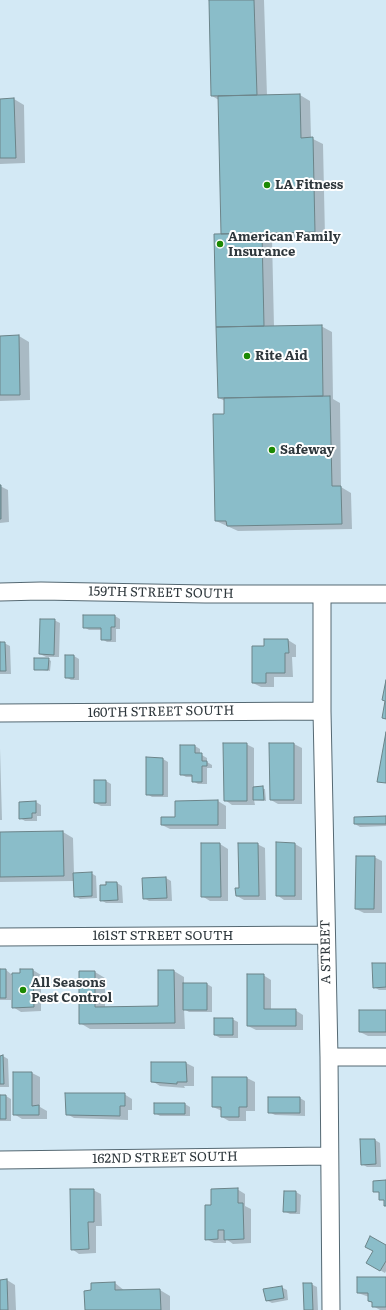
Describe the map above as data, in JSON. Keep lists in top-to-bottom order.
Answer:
{
  "streets": {
    "street": [
      "159TH STREET SOUTH",
      "160TH STREET SOUTH",
      "161ST STREET SOUTH",
      "A STREET",
      "162ND STREET SOUTH"
    ]
  },
  "crossings": [
    ["159TH STREET SOUTH", "A STREET"],
    ["160TH STREET SOUTH", "A STREET"],
    ["161ST STREET SOUTH", "A STREET"],
    ["A STREET", "162ND STREET SOUTH"]
  ],
  "places": [
    "LA Fitness",
    "American Family Insurance",
    "Rite Aid",
    "Safeway",
    "All Seasons Pest Control"
  ]
}
